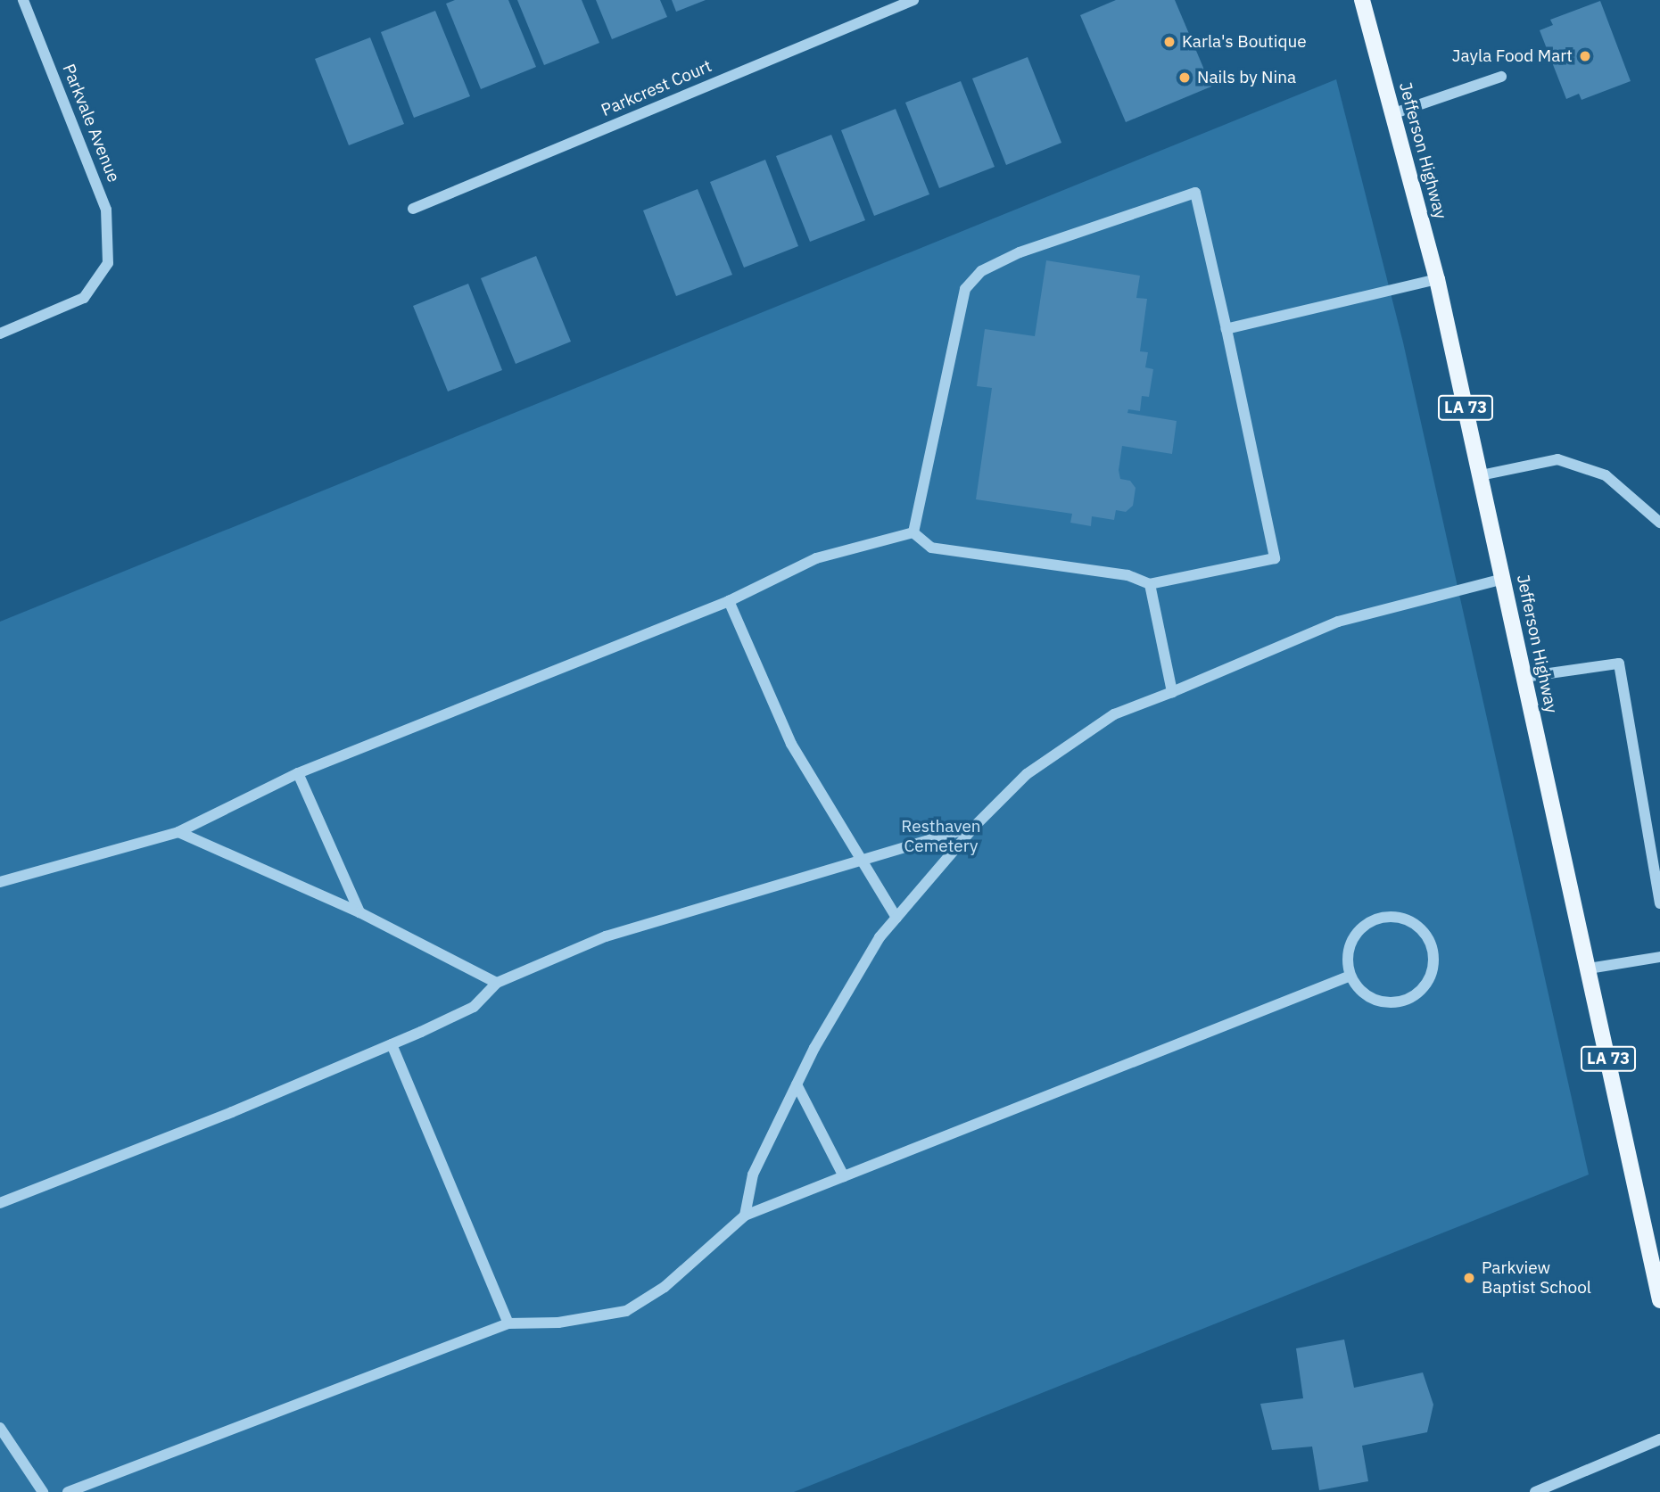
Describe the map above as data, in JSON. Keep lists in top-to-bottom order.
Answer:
{
  "streets": {
    "main road": ["Jefferson Highway", "LA 73"],
    "street": ["Parkcrest Court", "Parkvale Avenue"]
  },
  "parks": ["Resthaven Cemetery"],
  "places": [
    "Karla's Boutique",
    "Jayla Food Mart",
    "Nails by Nina",
    "Parkview Baptist School"
  ]
}
